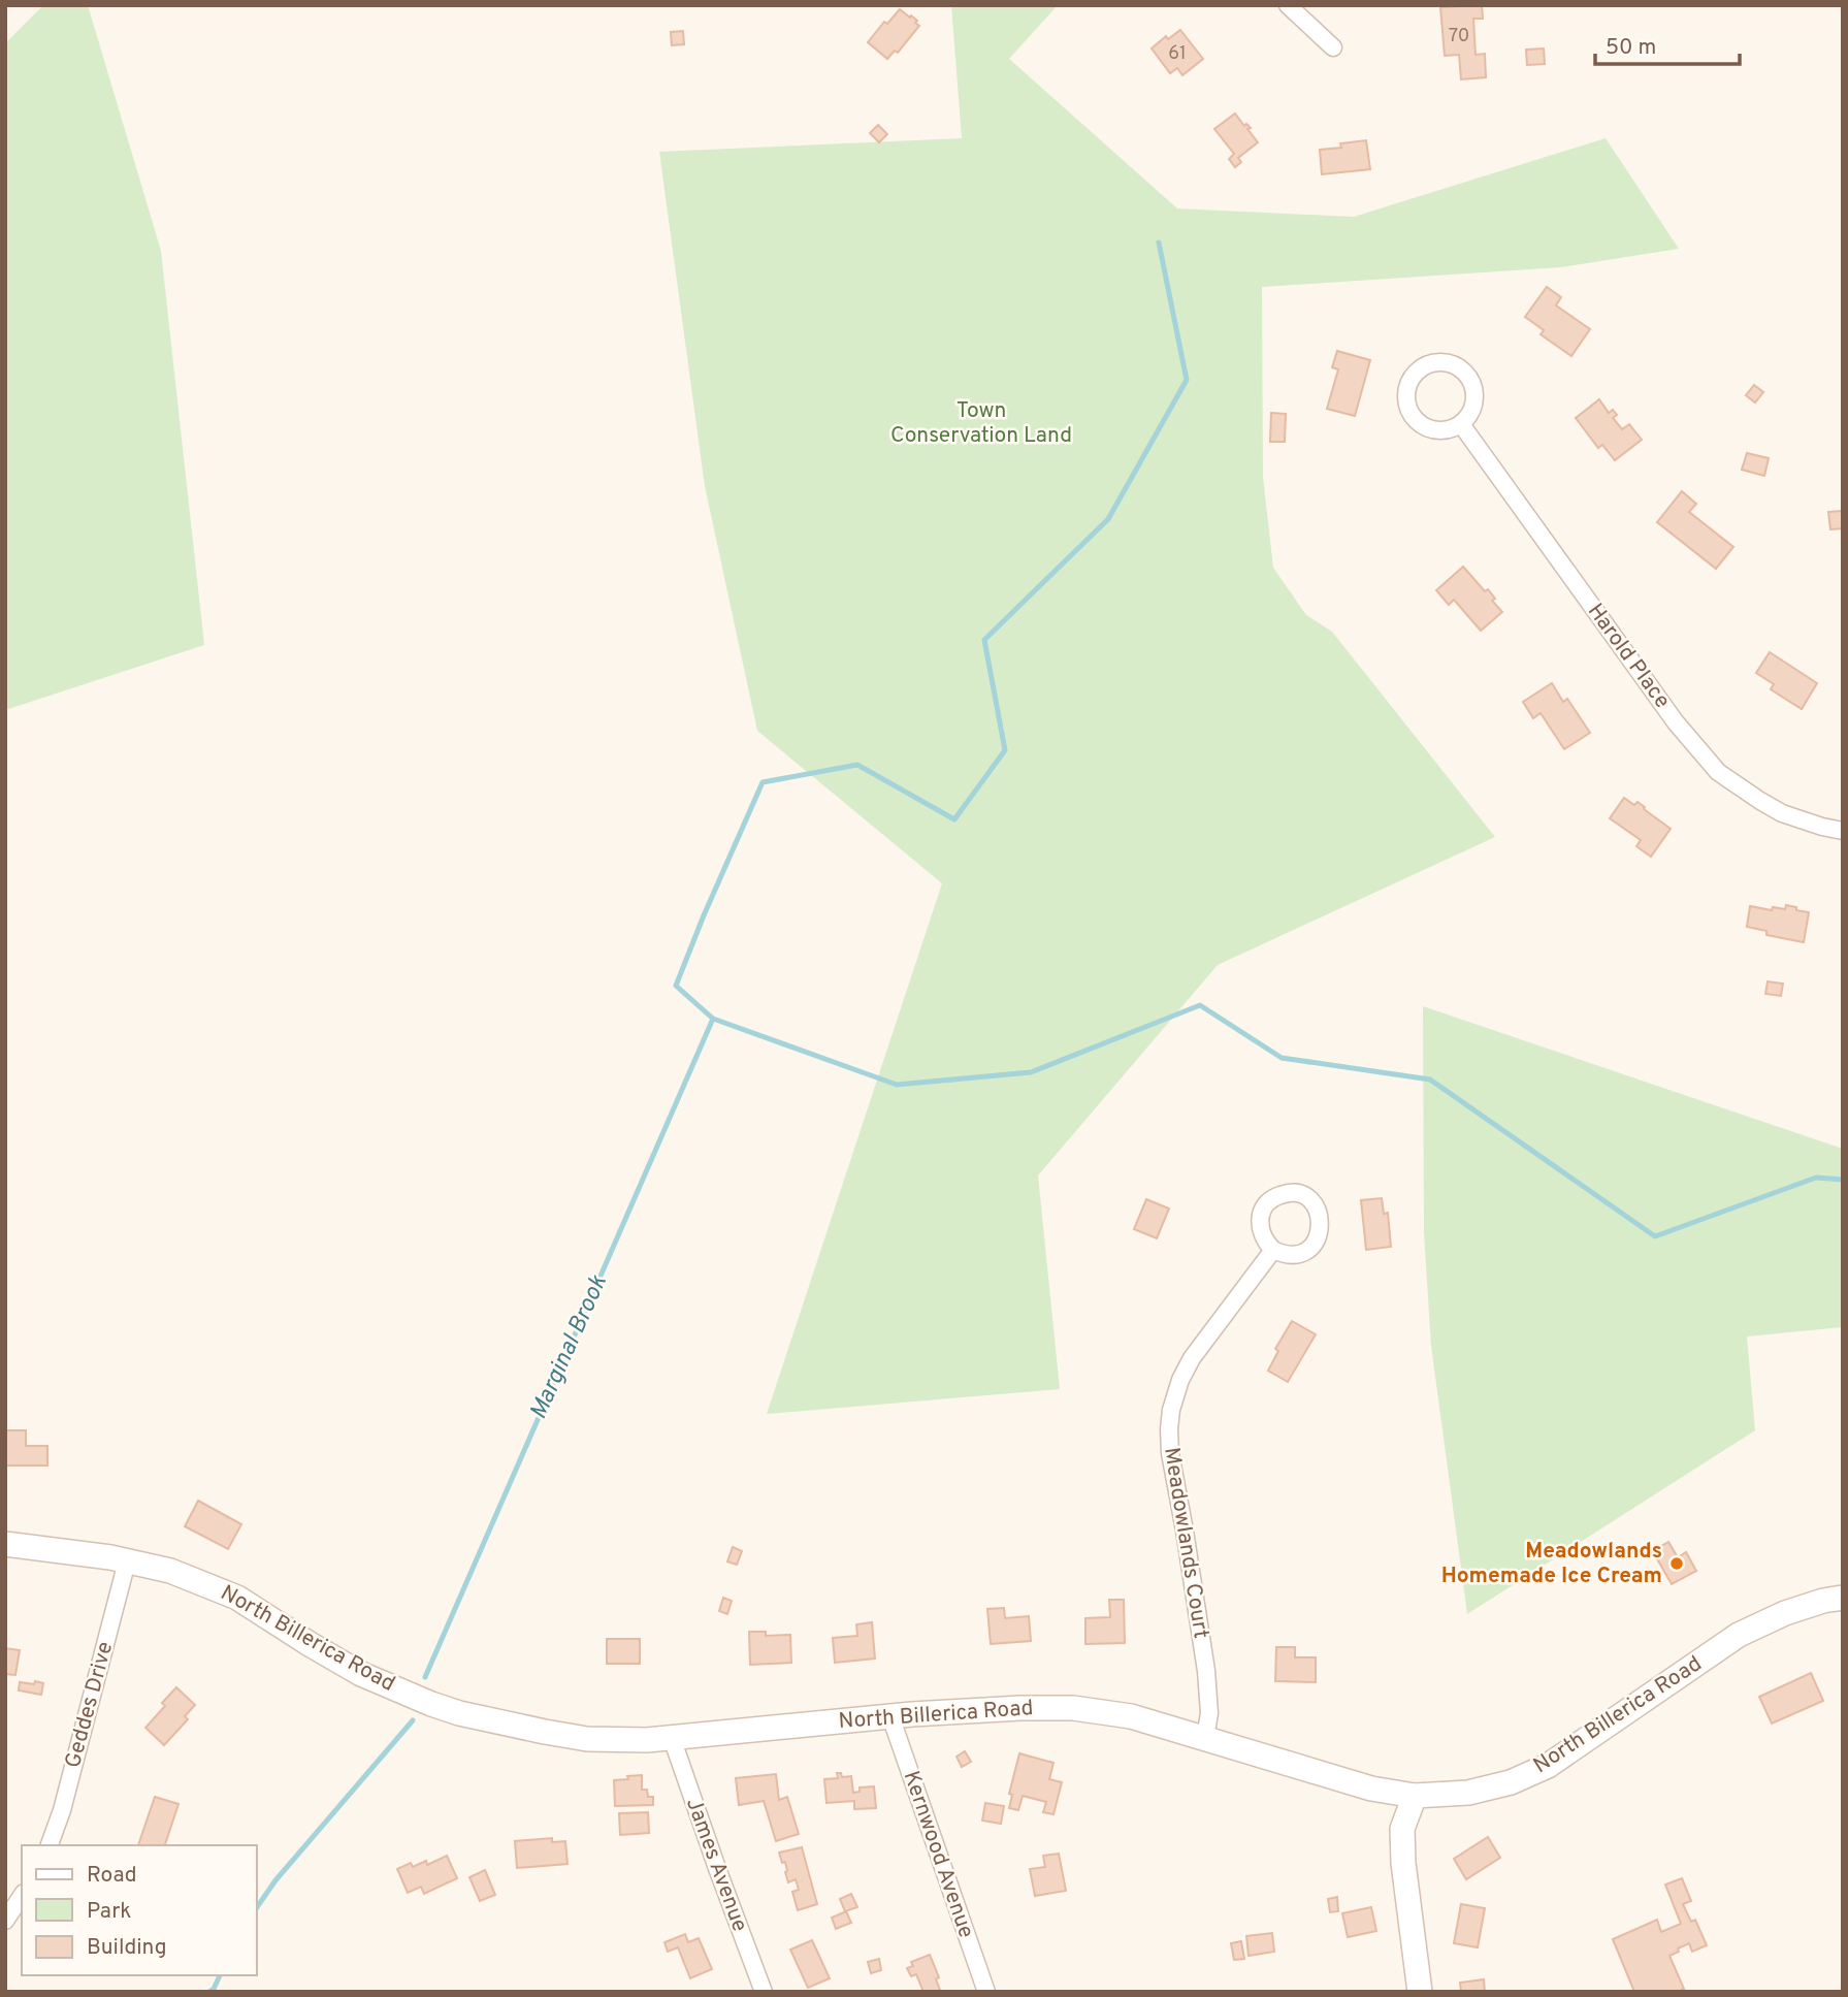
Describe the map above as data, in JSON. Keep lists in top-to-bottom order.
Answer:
{
  "streets": {
    "main road": ["North Billerica Road"],
    "street": [
      "Harold Place",
      "Meadowlands Court",
      "Geddes Drive",
      "Kernwood Avenue",
      "James Avenue"
    ]
  },
  "crossings": [
    ["Meadowlands Court", "North Billerica Road"],
    ["North Billerica Road", "Geddes Drive"],
    ["North Billerica Road", "Kernwood Avenue"],
    ["North Billerica Road", "James Avenue"]
  ],
  "water": ["Marginal Brook"],
  "parks": ["Town Conservation Land"],
  "places": ["Meadowlands Homemade Ice Cream"],
  "house_numbers": ["70", "61"],
  "legend": ["Road", "Park", "Building"],
  "scale_bar": "50 m"
}
